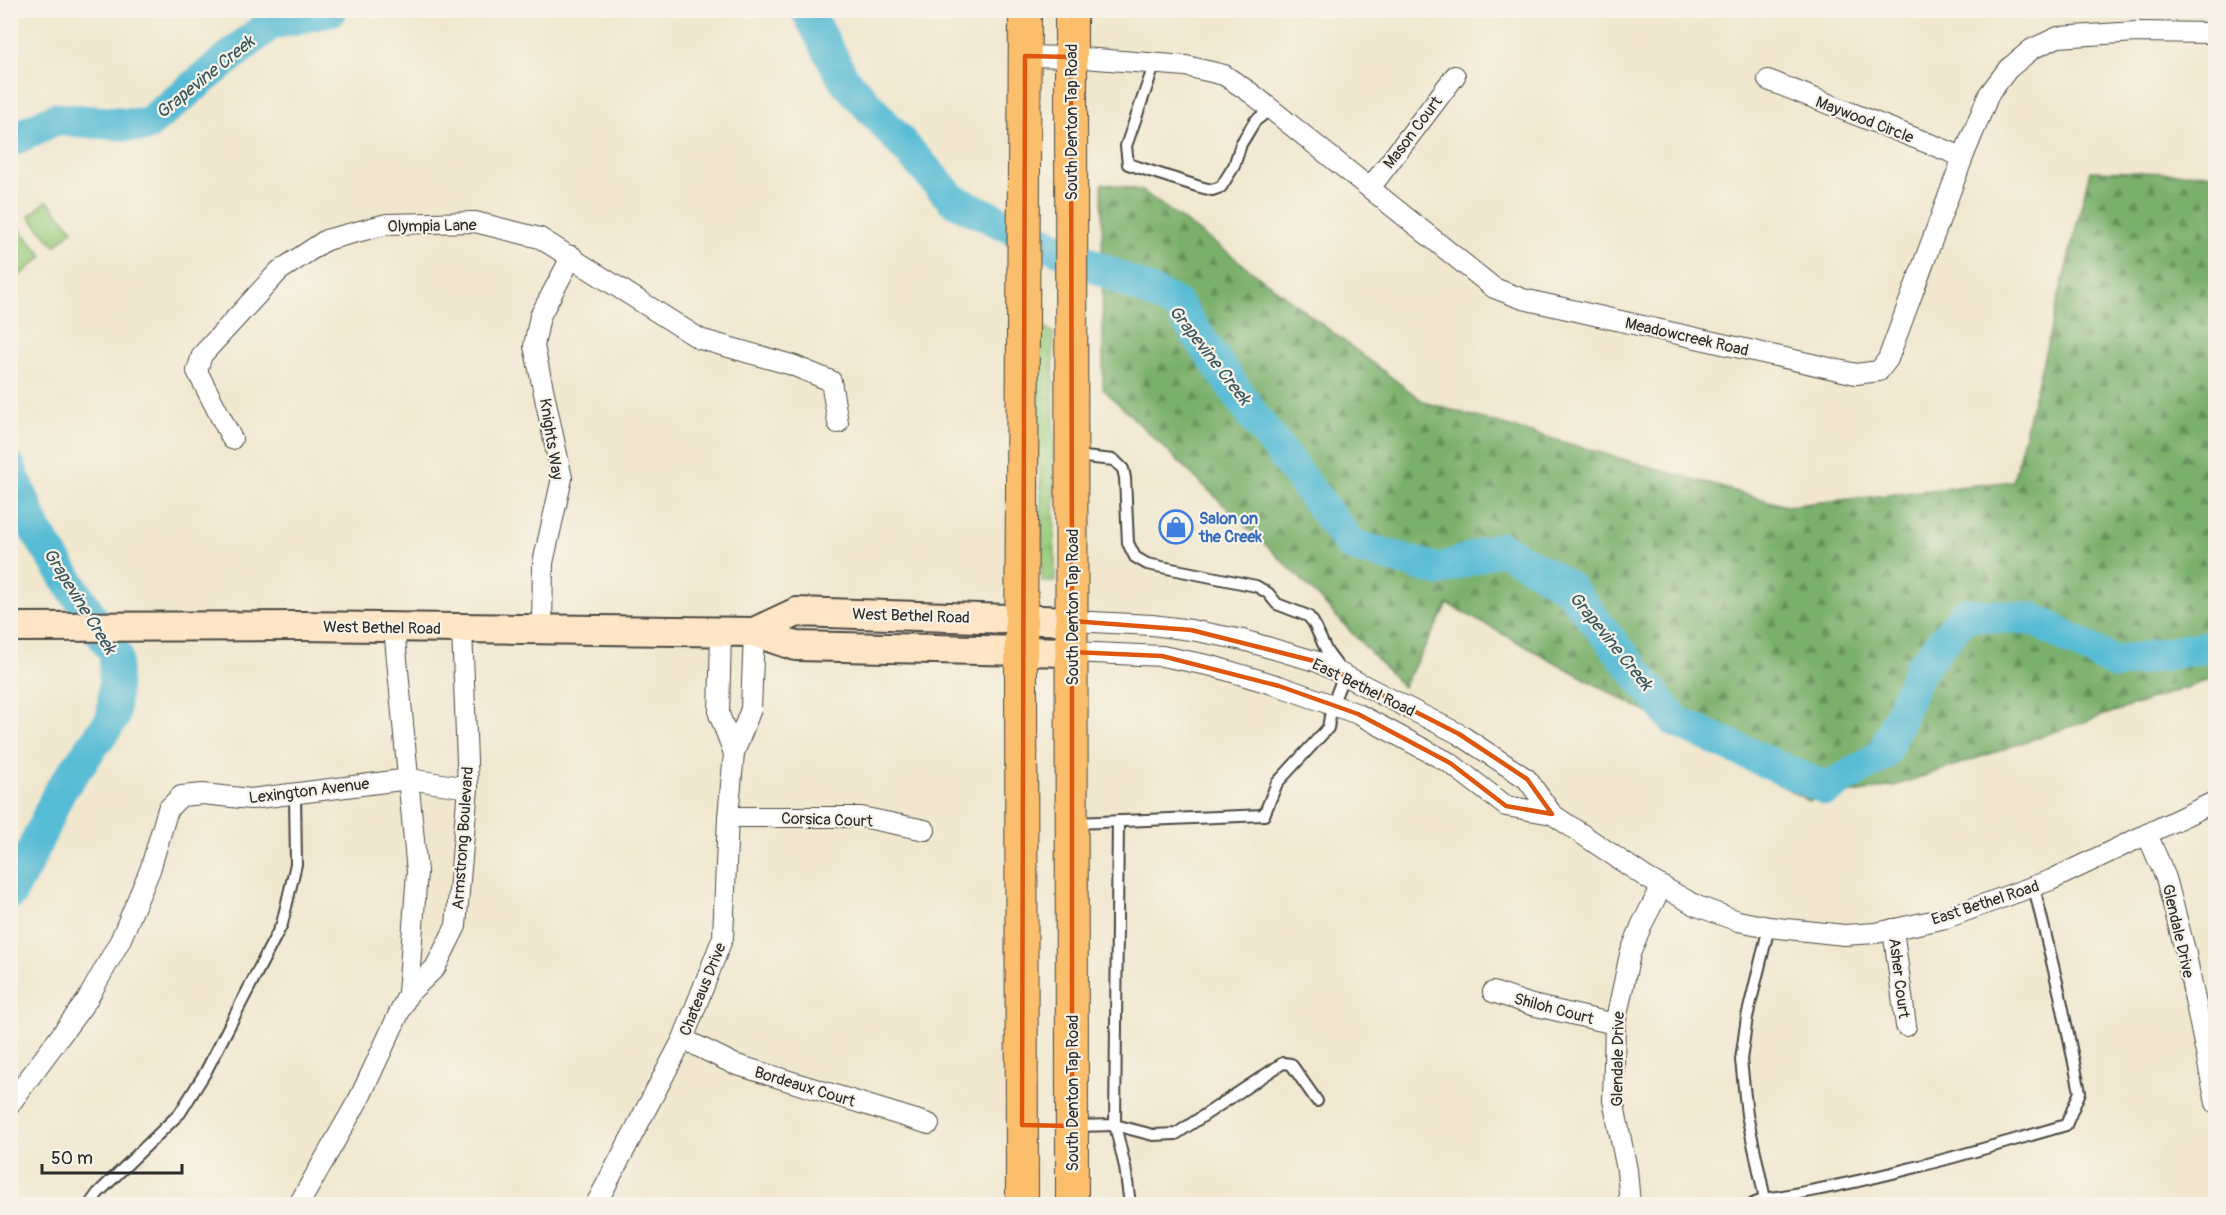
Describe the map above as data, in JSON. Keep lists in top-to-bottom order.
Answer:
{
  "streets": {
    "main road": ["South Denton Tap Road", "West Bethel Road"],
    "street": [
      "Maywood Circle",
      "Mason Court",
      "Olympia Lane",
      "Meadowcreek Road",
      "Knights Way",
      "East Bethel Road",
      "Lexington Avenue",
      "Corsica Court",
      "Armstrong Boulevard",
      "Glendale Drive",
      "Asher Court",
      "Chateaus Drive",
      "Shiloh Court",
      "Bordeaux Court"
    ]
  },
  "crossings": [
    ["Maywood Circle", "Meadowcreek Road"],
    ["South Denton Tap Road", "Meadowcreek Road"],
    ["South Denton Tap Road", "West Bethel Road"],
    ["South Denton Tap Road", "East Bethel Road"],
    ["Mason Court", "Meadowcreek Road"],
    ["Olympia Lane", "Knights Way"],
    ["Knights Way", "West Bethel Road"],
    ["West Bethel Road", "East Bethel Road"],
    ["West Bethel Road", "Armstrong Boulevard"],
    ["West Bethel Road", "Chateaus Drive"],
    ["East Bethel Road", "Glendale Drive"],
    ["East Bethel Road", "Asher Court"],
    ["Lexington Avenue", "Armstrong Boulevard"],
    ["Corsica Court", "Chateaus Drive"],
    ["Glendale Drive", "Shiloh Court"],
    ["Chateaus Drive", "Bordeaux Court"]
  ],
  "water": ["Grapevine Creek"],
  "places": {
    "shop": ["Salon on the Creek"]
  },
  "scale_bar": "50 m"
}
